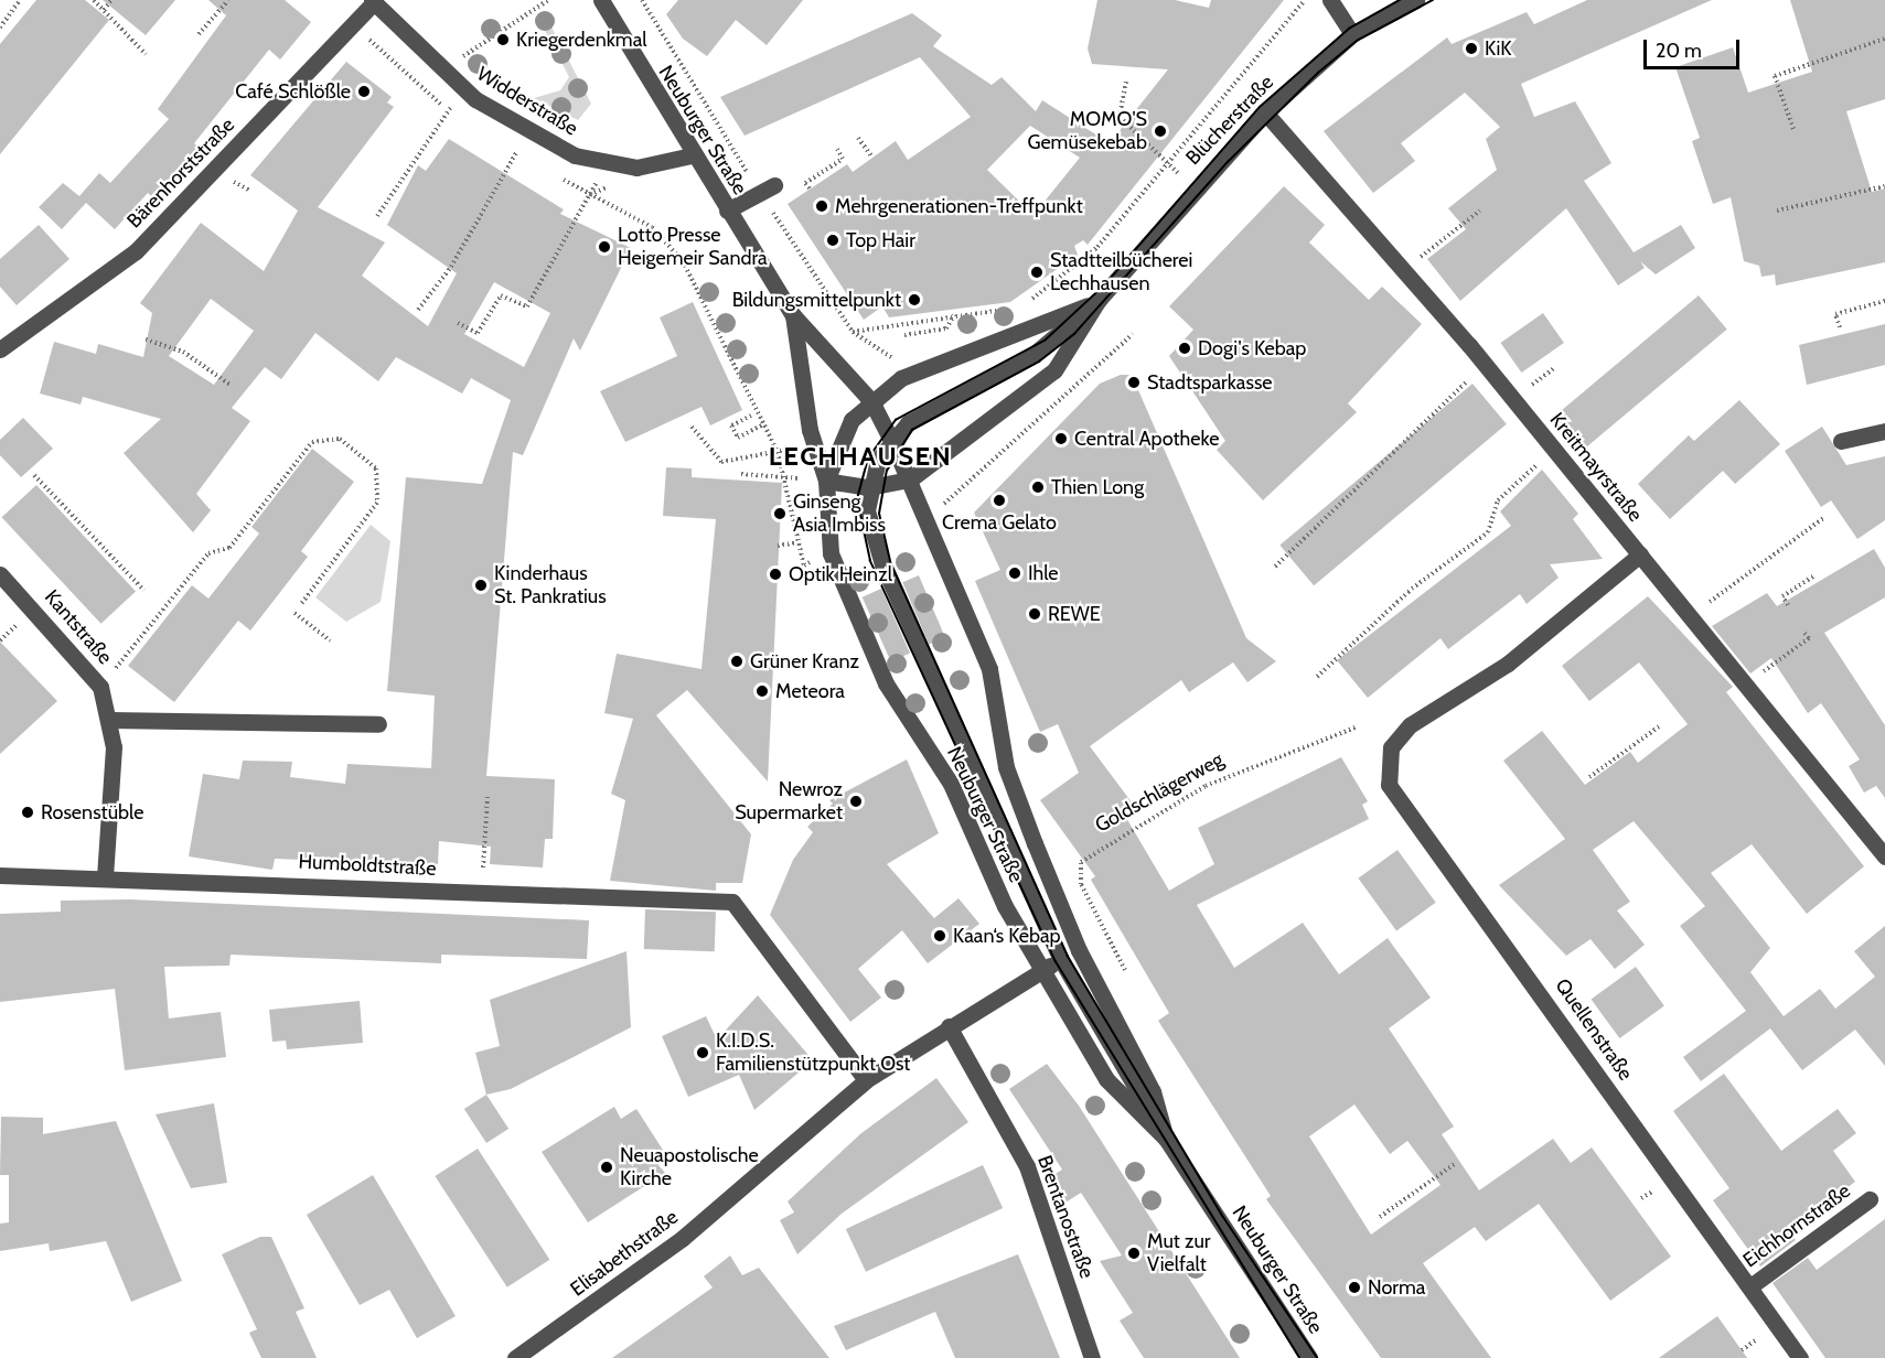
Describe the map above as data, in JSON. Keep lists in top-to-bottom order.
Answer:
{
  "streets": {
    "street": [
      "Widderstraße",
      "Blücherstraße",
      "Neuburger Straße",
      "Bärenhorststraße",
      "Kreitmayrstraße",
      "Kantstraße",
      "Humboldtstraße",
      "Quellenstraße",
      "Brentanostraße",
      "Eichhornstraße",
      "Elisabethstraße"
    ],
    "path": ["Goldschlägerweg"]
  },
  "crossings": [
    ["Widderstraße", "Neuburger Straße"],
    ["Widderstraße", "Bärenhorststraße"],
    ["Blücherstraße", "Neuburger Straße"],
    ["Blücherstraße", "Kreitmayrstraße"],
    ["Neuburger Straße", "Elisabethstraße"],
    ["Kreitmayrstraße", "Quellenstraße"],
    ["Kantstraße", "Humboldtstraße"],
    ["Humboldtstraße", "Elisabethstraße"],
    ["Quellenstraße", "Eichhornstraße"],
    ["Brentanostraße", "Elisabethstraße"]
  ],
  "districts": ["LECHHAUSEN"],
  "places": [
    "Kriegerdenkmal",
    "KiK",
    "Café Schlößle",
    "MOMO'S Gemüsekebab",
    "Mehrgenerationen-Treffpunkt",
    "Top Hair",
    "Lotto Presse Heigemeir Sandra",
    "Stadtteilbücherei Lechhausen",
    "Bildungsmittelpunkt",
    "Dogi's Kebap",
    "Stadtsparkasse",
    "Central Apotheke",
    "Thien Long",
    "Crema Gelato",
    "Ginseng Asia Imbiss",
    "Ihle",
    "Optik Heinzl",
    "Kinderhaus St. Pankratius",
    "REWE",
    "Grüner Kranz",
    "Meteora",
    "Newroz Supermarket",
    "Rosenstüble",
    "Kaan‘s Kebap",
    "K.I.D.S. Familienstützpunkt Ost",
    "Neuapostolische Kirche",
    "Mut zur Vielfalt",
    "Norma"
  ],
  "scale_bar": "20 m"
}
